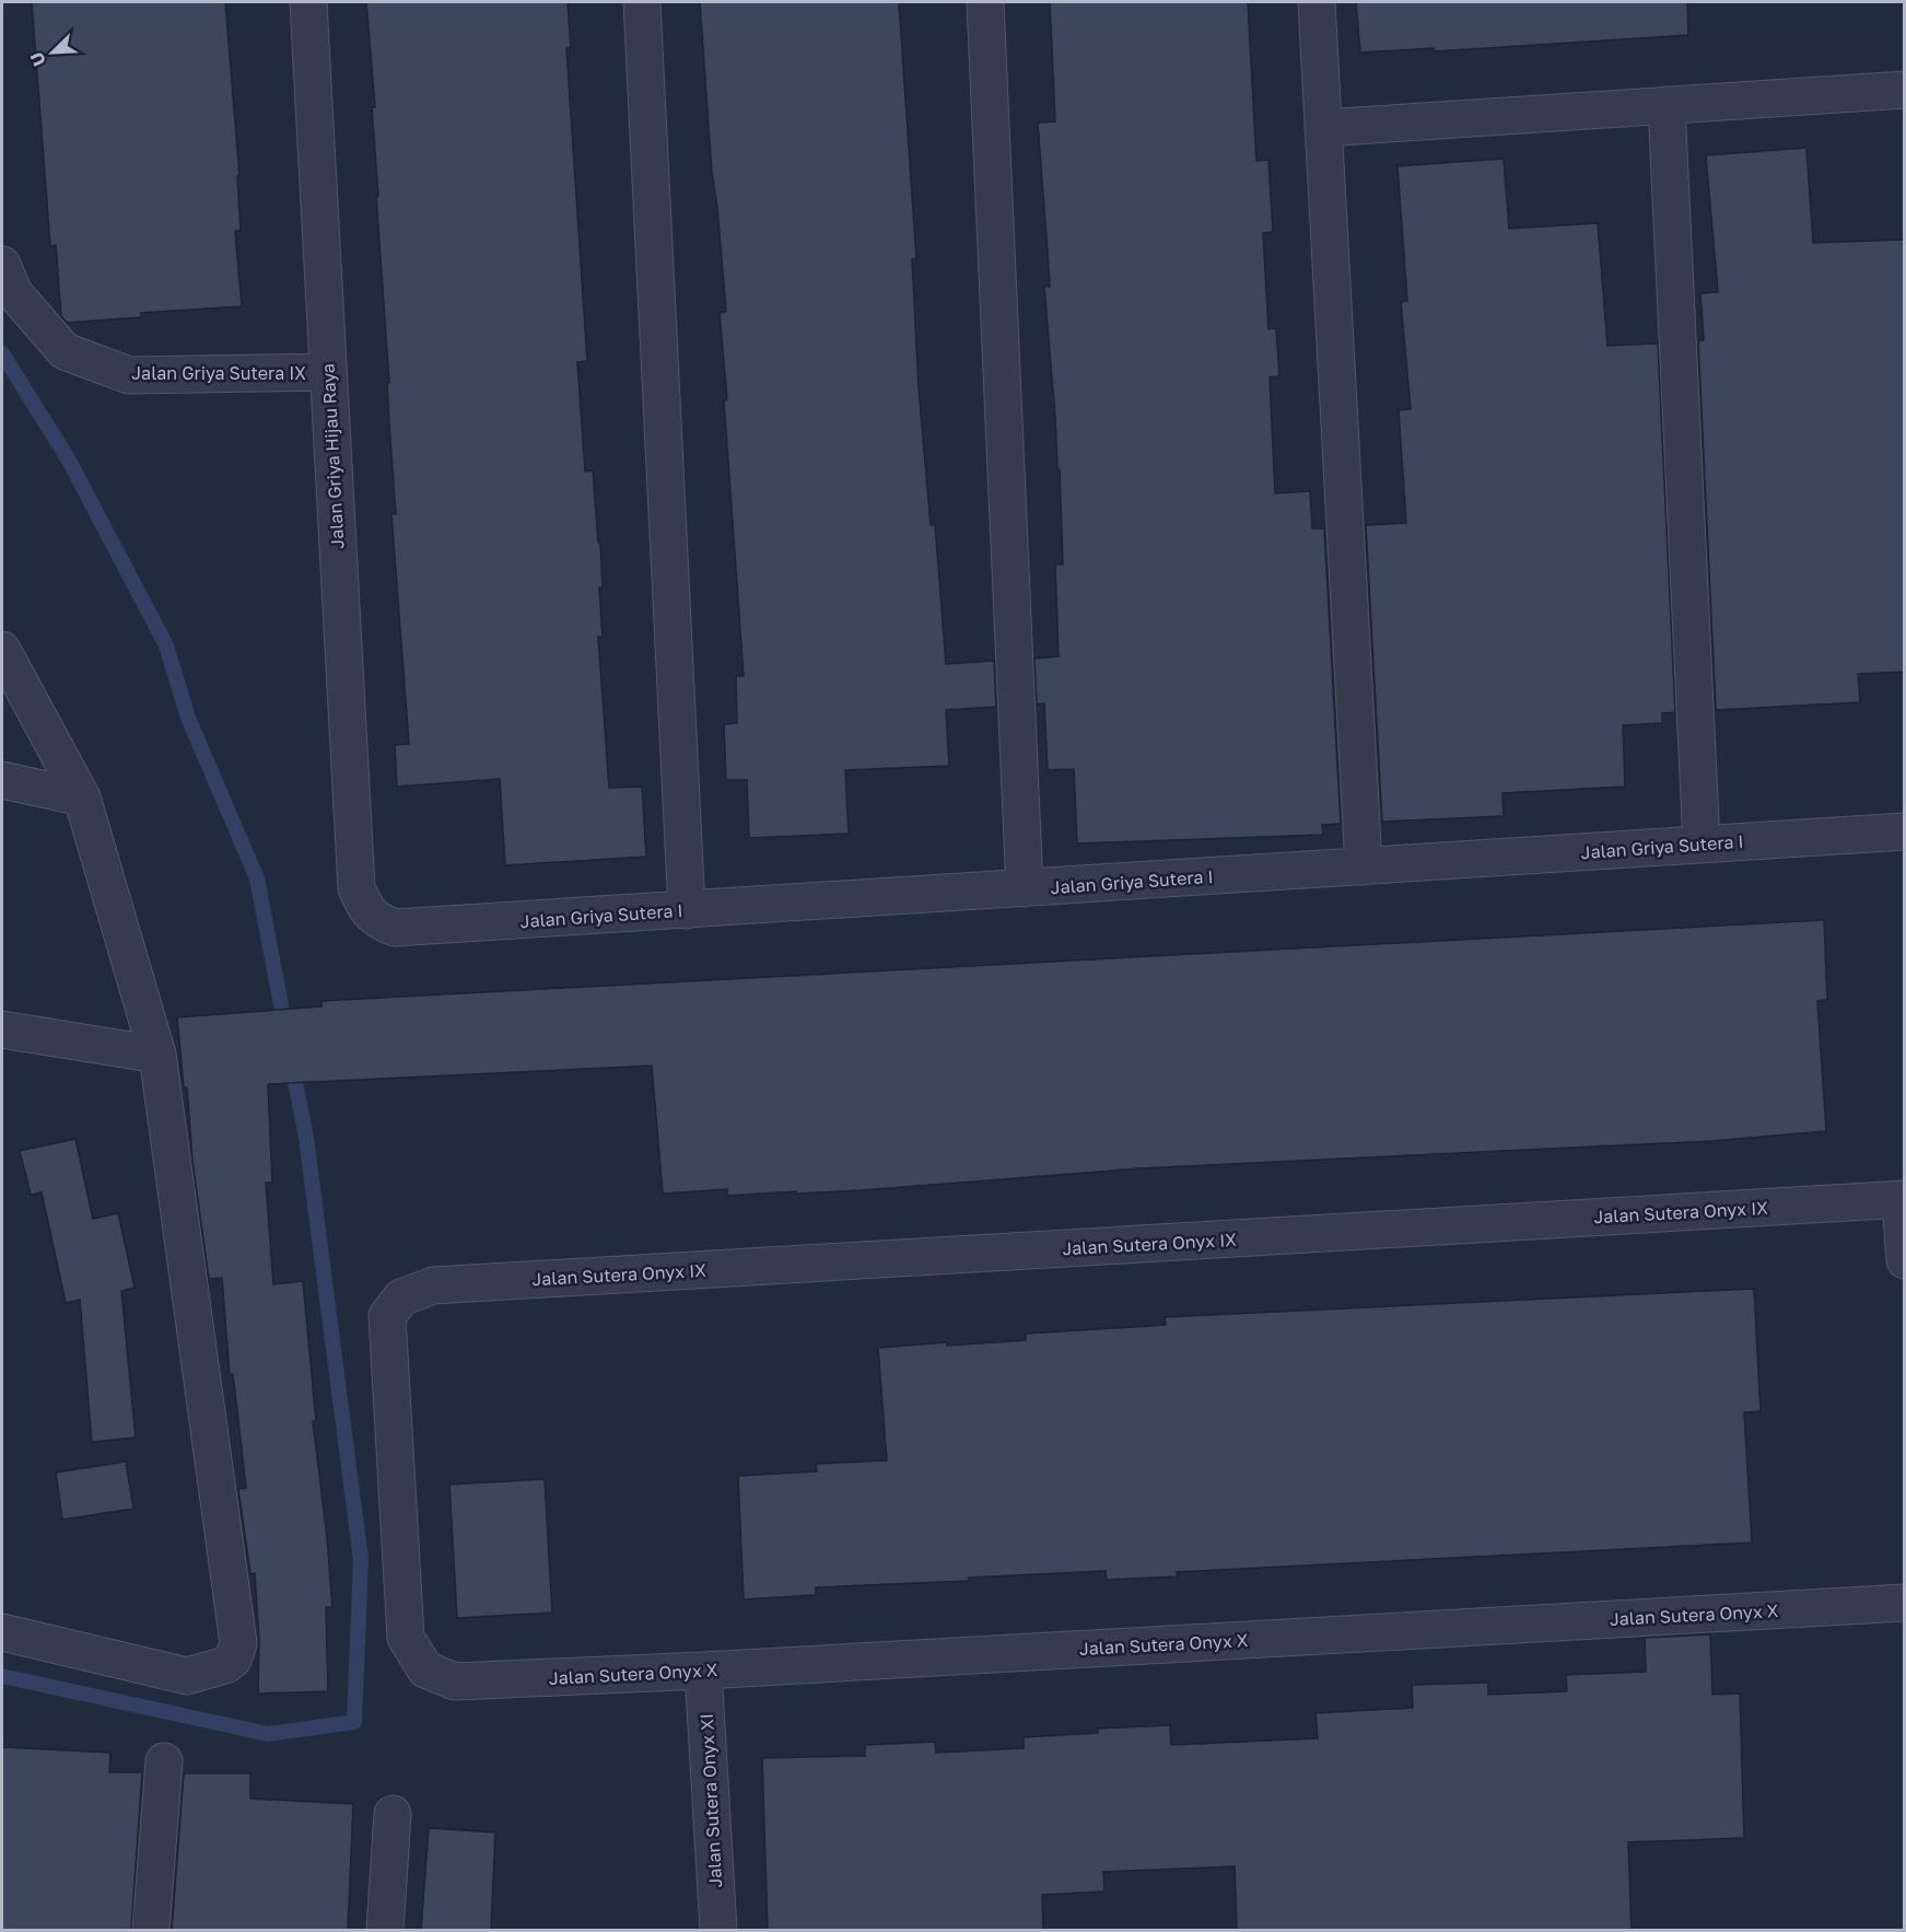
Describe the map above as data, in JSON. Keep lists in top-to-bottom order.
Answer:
{
  "streets": {
    "street": [
      "Jalan Griya Sutera IX",
      "Jalan Griya Hijau Raya",
      "Jalan Griya Sutera I",
      "Jalan Sutera Onyx IX",
      "Jalan Sutera Onyx X",
      "Jalan Sutera Onyx XI"
    ]
  },
  "crossings": [
    ["Jalan Griya Sutera IX", "Jalan Griya Hijau Raya"],
    ["Jalan Griya Hijau Raya", "Jalan Griya Sutera I"],
    ["Jalan Sutera Onyx IX", "Jalan Sutera Onyx X"],
    ["Jalan Sutera Onyx X", "Jalan Sutera Onyx XI"]
  ],
  "north": "bottom left"
}
